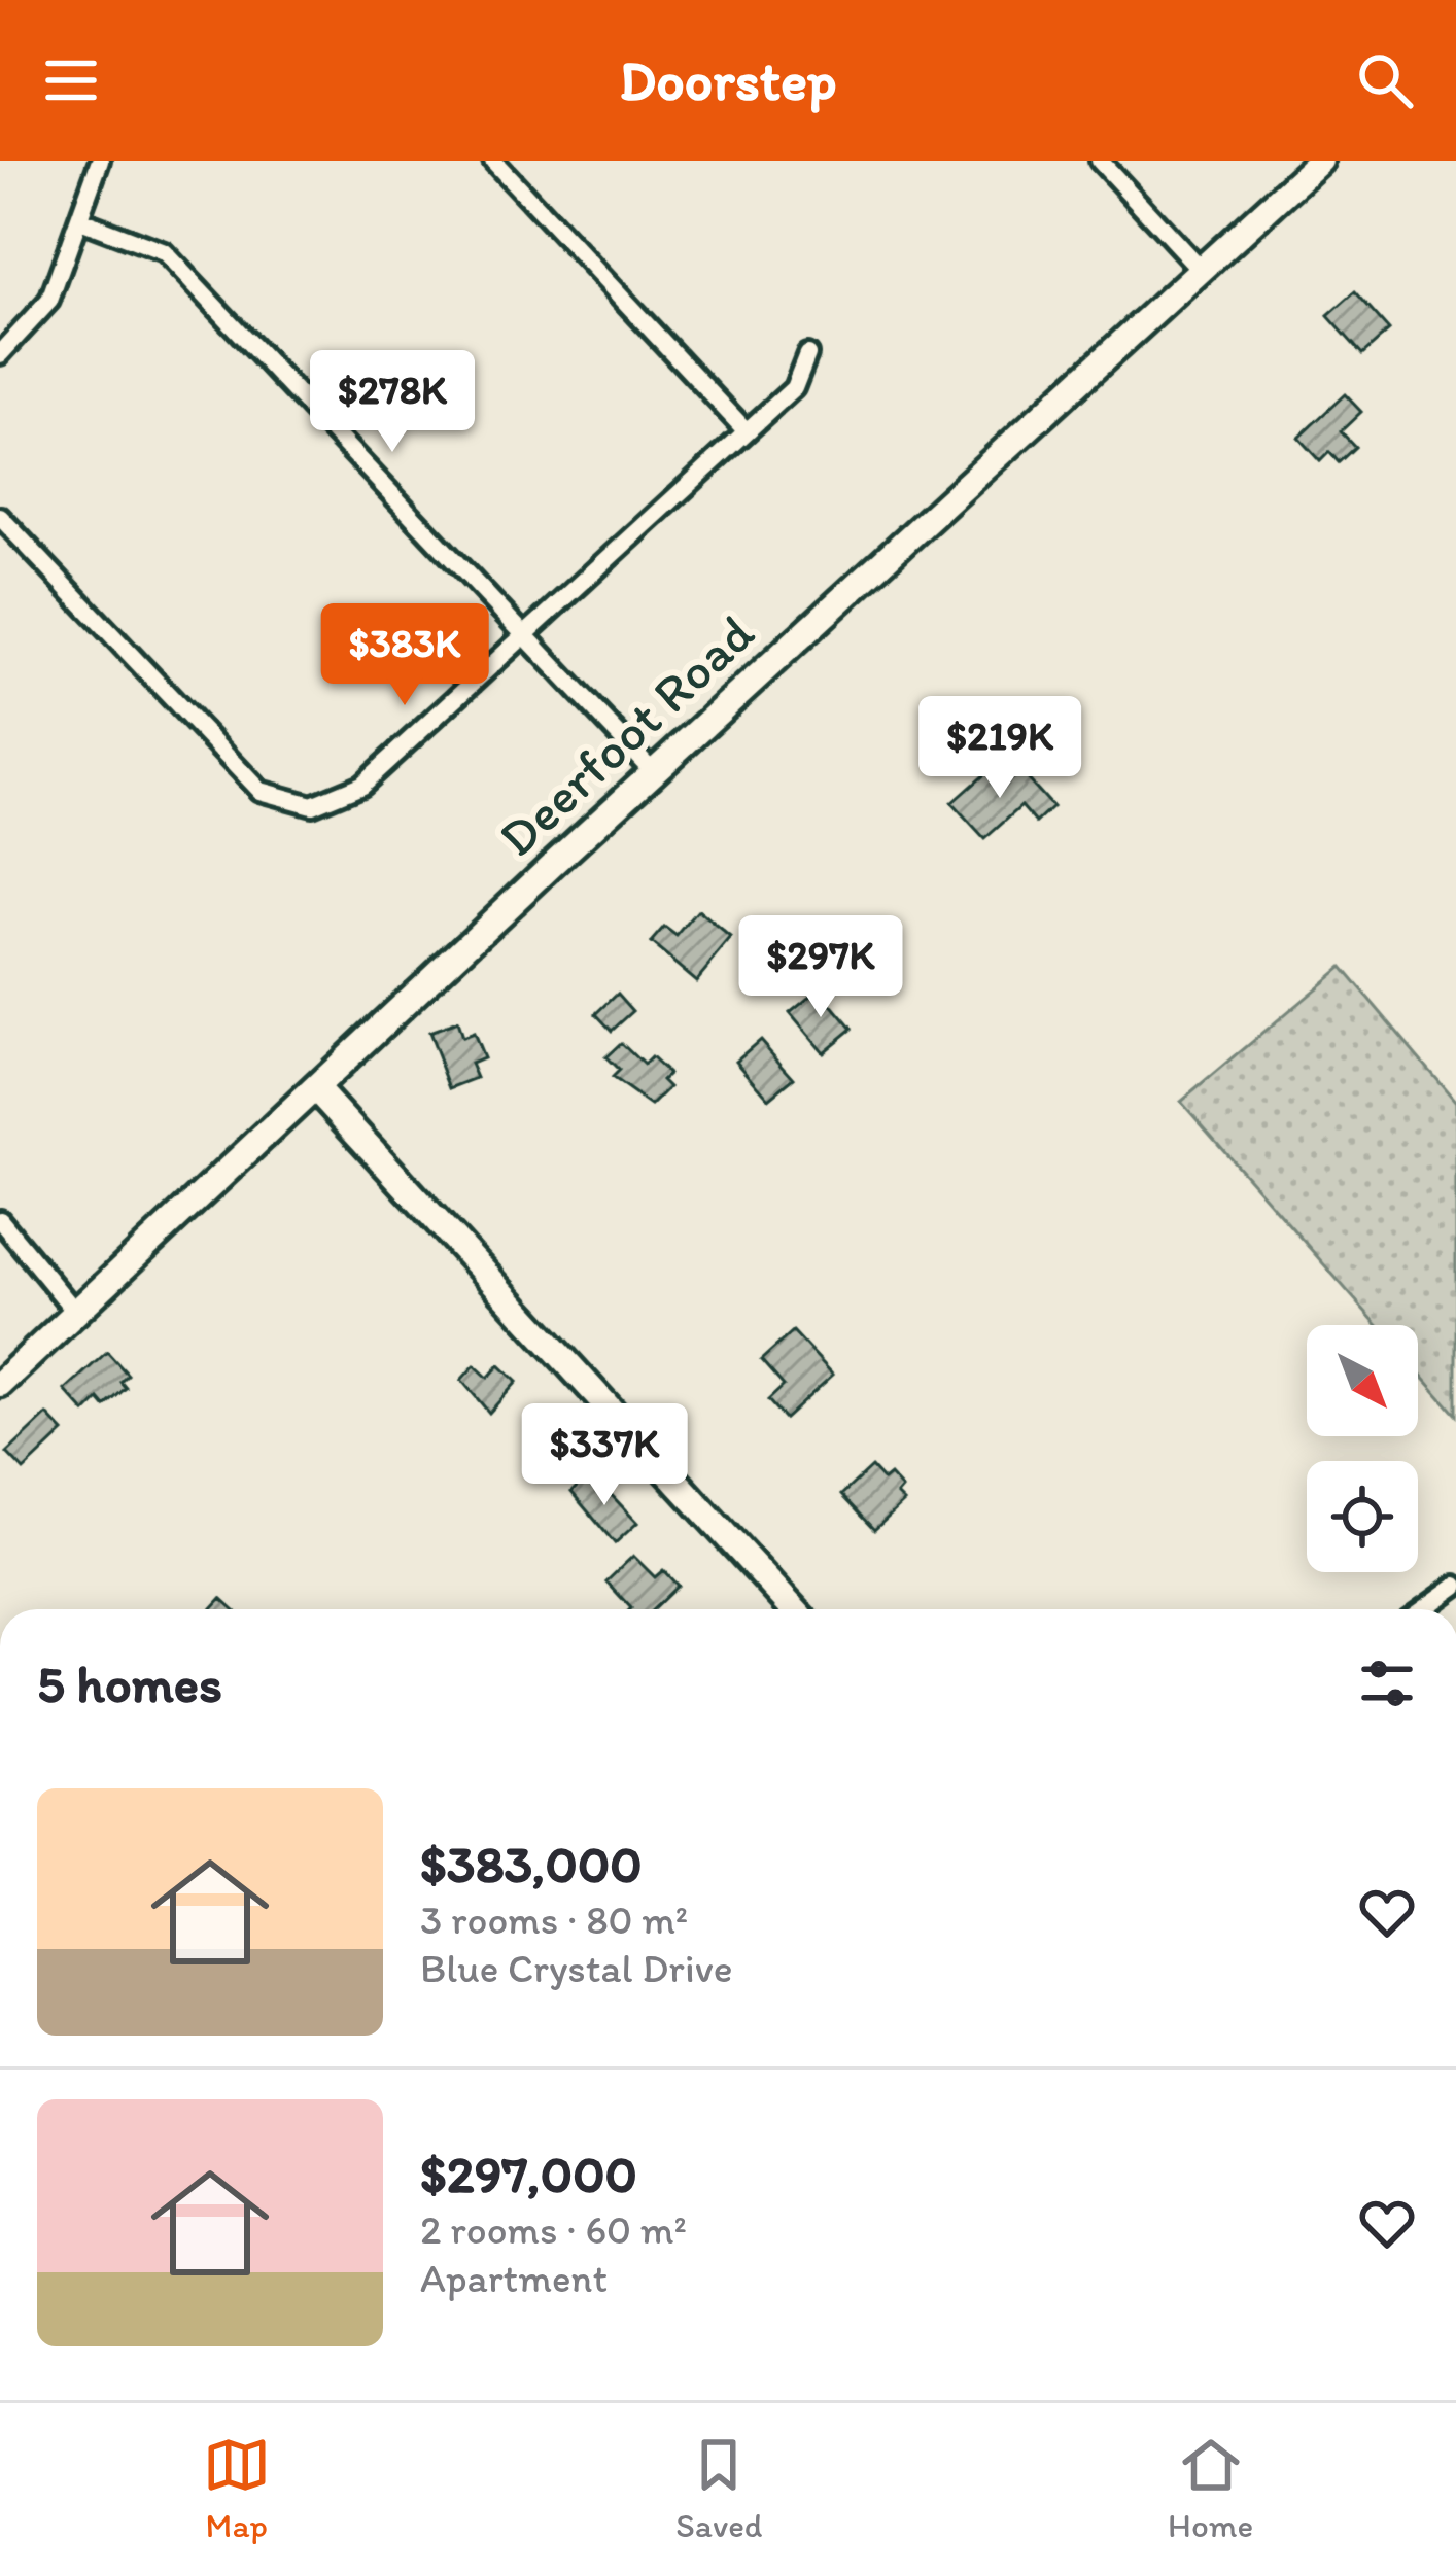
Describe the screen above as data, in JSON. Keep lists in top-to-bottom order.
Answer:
{
  "streets": {
    "street": ["Deerfoot Road"]
  },
  "north": "bottom right",
  "page": {
    "header": "Doorstep",
    "price": [
      "$278K",
      "$383K",
      "$219K",
      "$297K",
      "$337K"
    ],
    "heading": "5 homes",
    "list": [
      {
        "name": "$383,000",
        "note": "3 rooms · 80 m² · Blue Crystal Drive"
      },
      {
        "name": "$297,000",
        "note": "2 rooms · 60 m² · Apartment"
      }
    ],
    "tabs": ["Map", "Saved", "Home"]
  }
}
